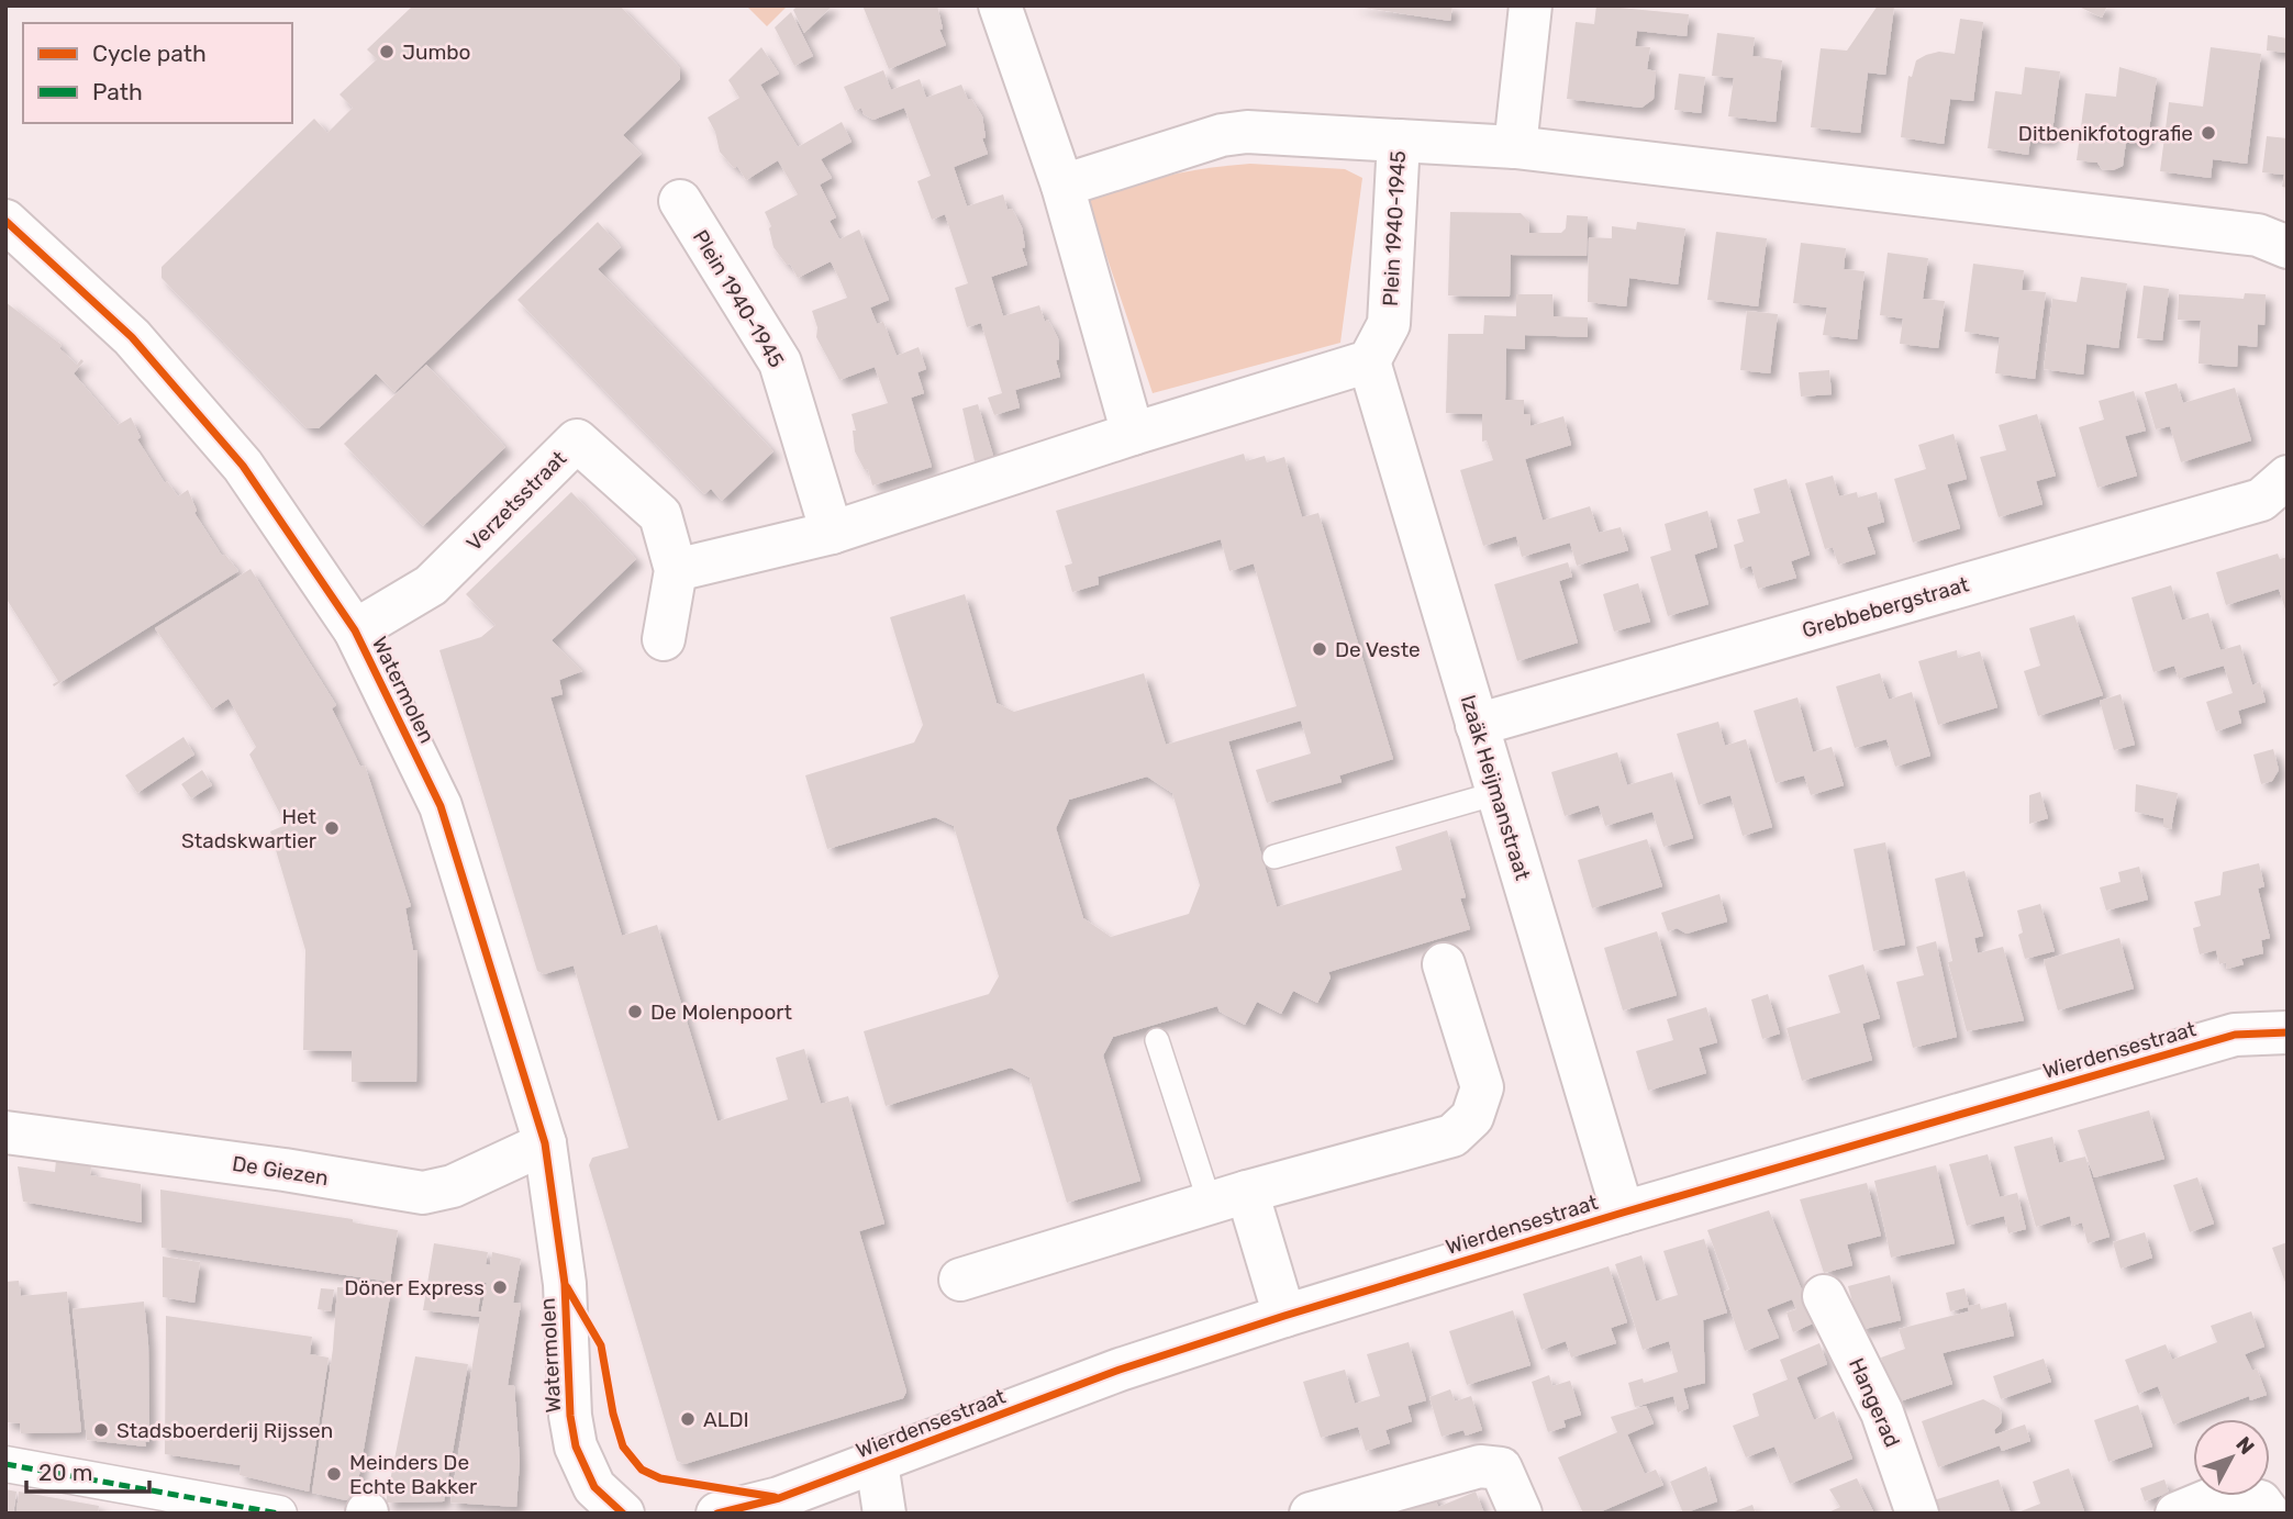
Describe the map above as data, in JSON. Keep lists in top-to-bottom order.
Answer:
{
  "streets": {
    "street": [
      "Plein 1940-1945",
      "Verzetsstraat",
      "Grebbebergstraat",
      "Watermolen",
      "Izaäk Heijmanstraat",
      "Wierdensestraat",
      "De Giezen",
      "Hangerad"
    ]
  },
  "crossings": [
    ["Plein 1940-1945", "Izaäk Heijmanstraat"],
    ["Verzetsstraat", "Watermolen"],
    ["Grebbebergstraat", "Izaäk Heijmanstraat"],
    ["Watermolen", "De Giezen"],
    ["Izaäk Heijmanstraat", "Wierdensestraat"]
  ],
  "places": [
    "Jumbo",
    "Ditbenikfotografie",
    "De Veste",
    "Het Stadskwartier",
    "De Molenpoort",
    "Döner Express",
    "ALDI",
    "Stadsboerderij Rijssen",
    "Meinders De Echte Bakker"
  ],
  "legend": ["Cycle path", "Path"],
  "scale_bar": "20 m",
  "north": "top right"
}
